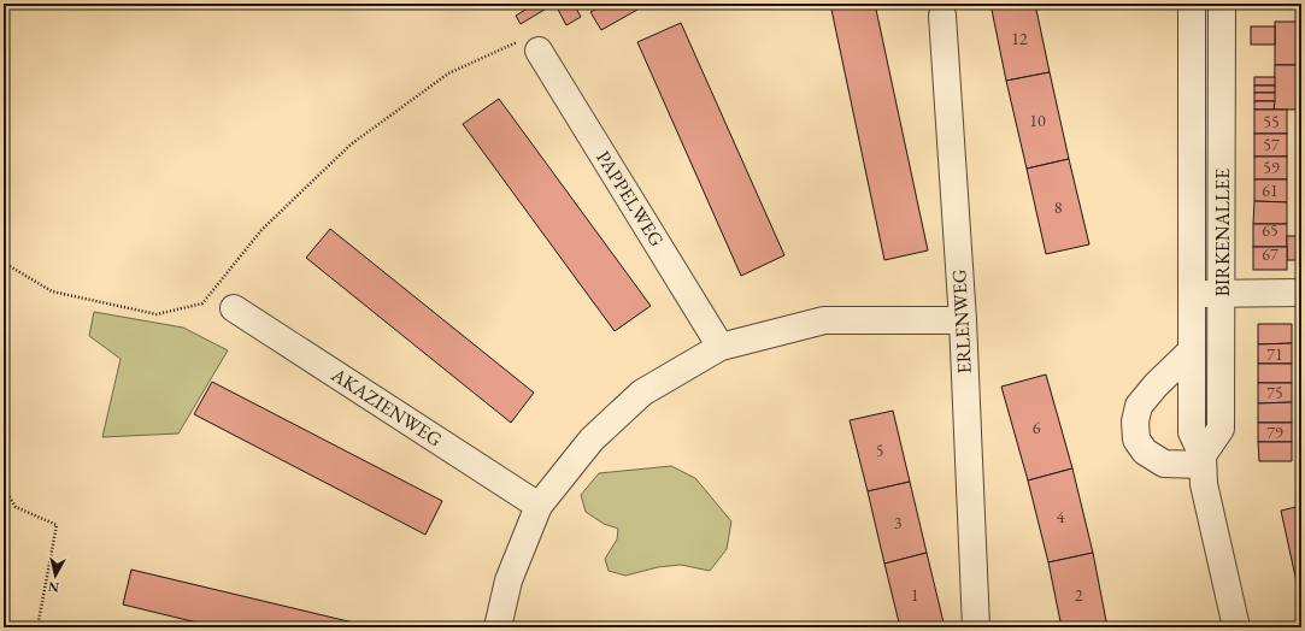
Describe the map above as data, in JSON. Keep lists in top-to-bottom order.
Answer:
{
  "streets": {
    "street": [
      "PAPPELWEG",
      "BIRKENALLEE",
      "ERLENWEG",
      "AKAZIENWEG"
    ]
  },
  "house_numbers": [
    "12",
    "10",
    "55",
    "57",
    "59",
    "61",
    "8",
    "65",
    "67",
    "71",
    "75",
    "6",
    "79",
    "5",
    "4",
    "3",
    "1",
    "2"
  ],
  "north": "bottom"
}
